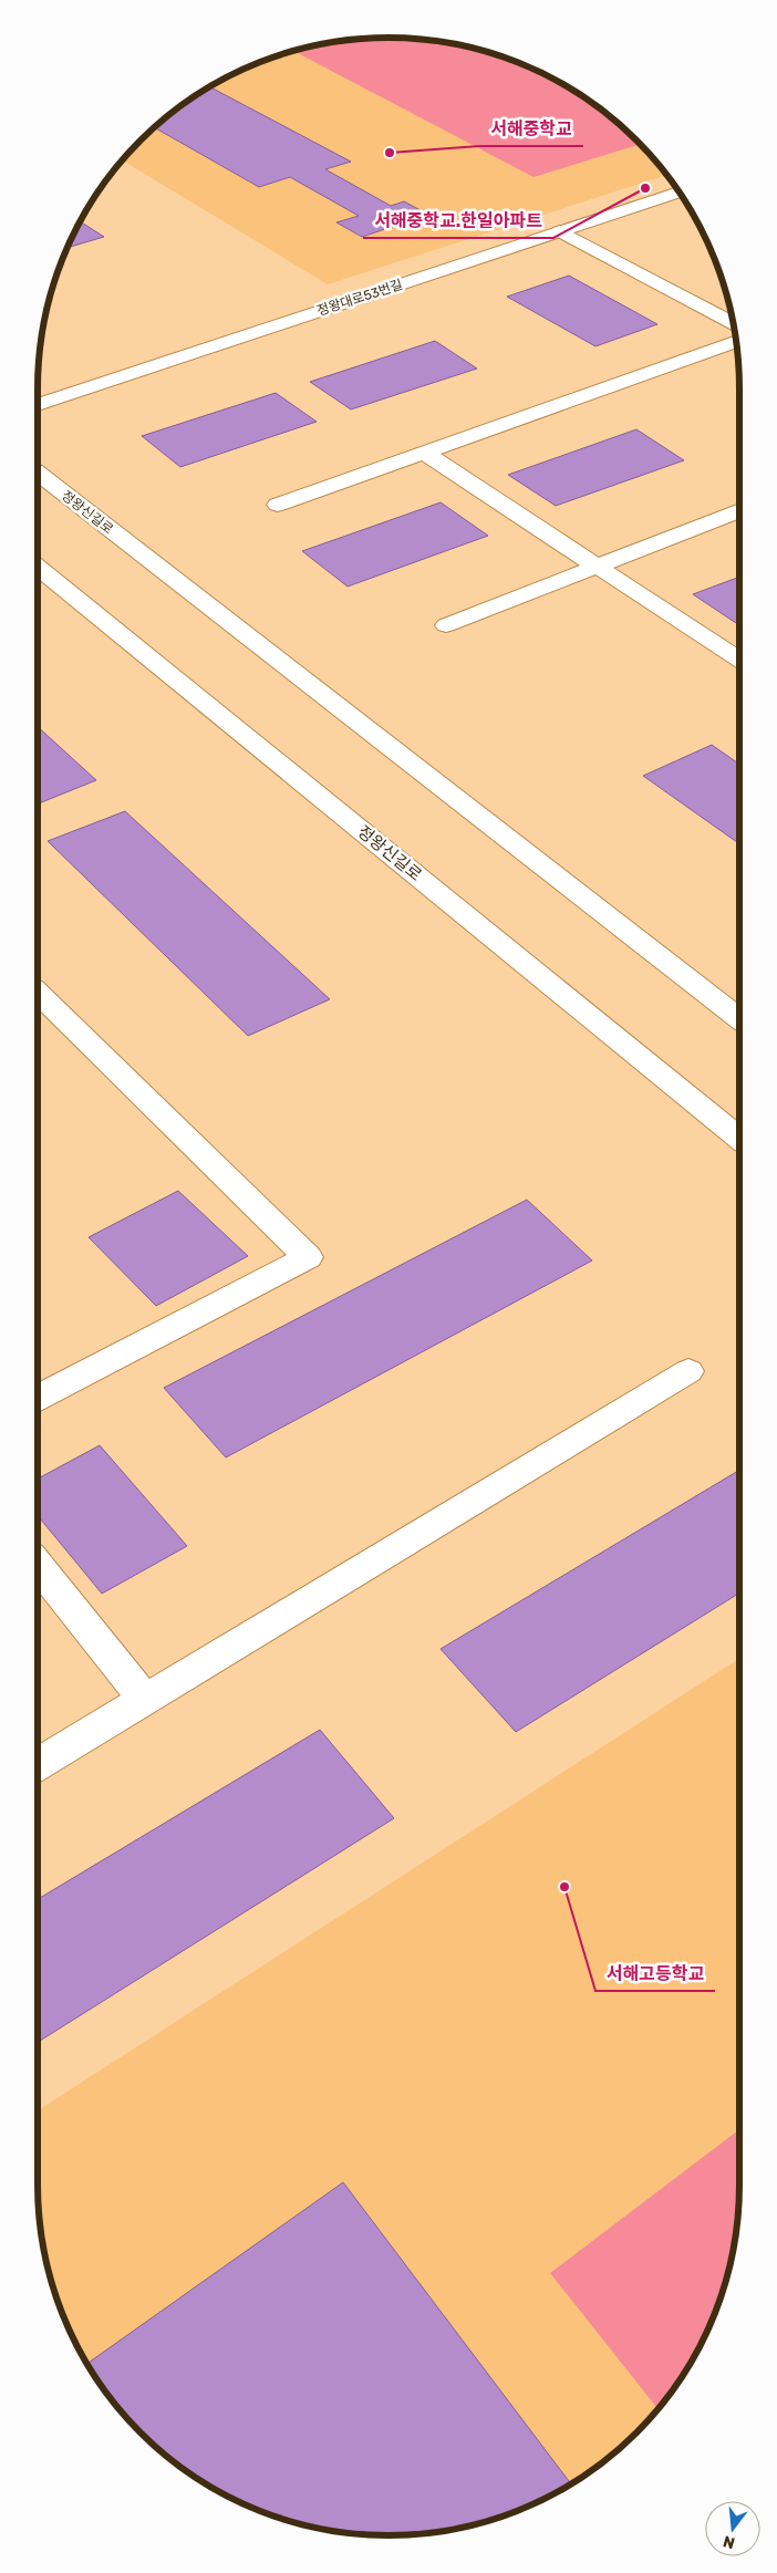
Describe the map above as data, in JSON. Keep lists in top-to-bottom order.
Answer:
{
  "streets": {
    "street": ["정왕대로53번길", "정왕신길로"]
  },
  "places": ["서해중학교", "서해중학교.한일아파트", "서해고등학교"],
  "north": "bottom"
}
